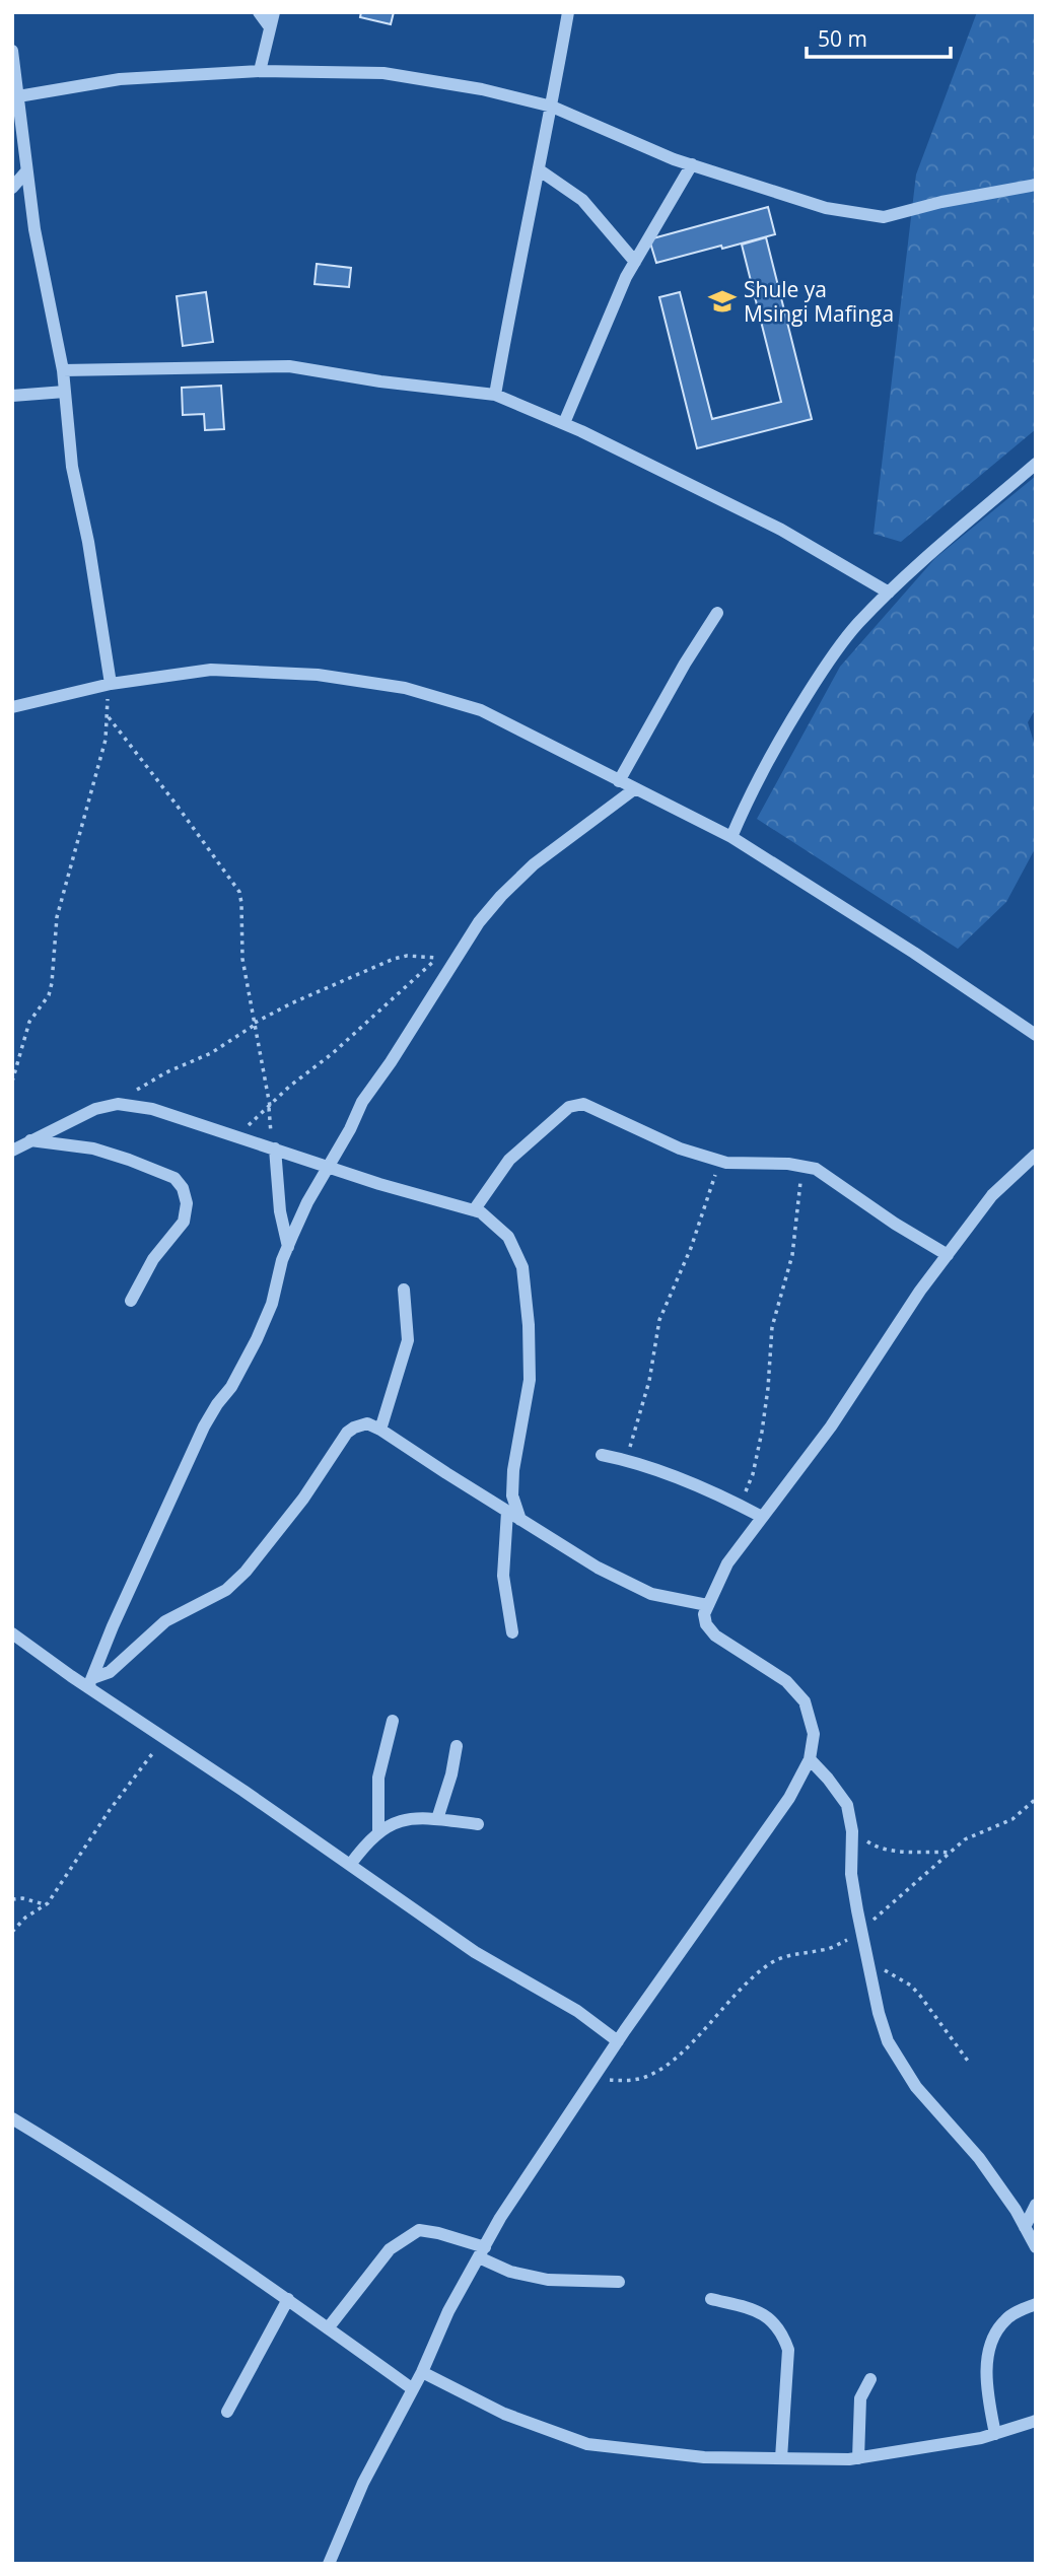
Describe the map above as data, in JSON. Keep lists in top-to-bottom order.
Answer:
{
  "places": {
    "school or university": ["Shule ya Msingi Mafinga"]
  },
  "scale_bar": "50 m"
}
